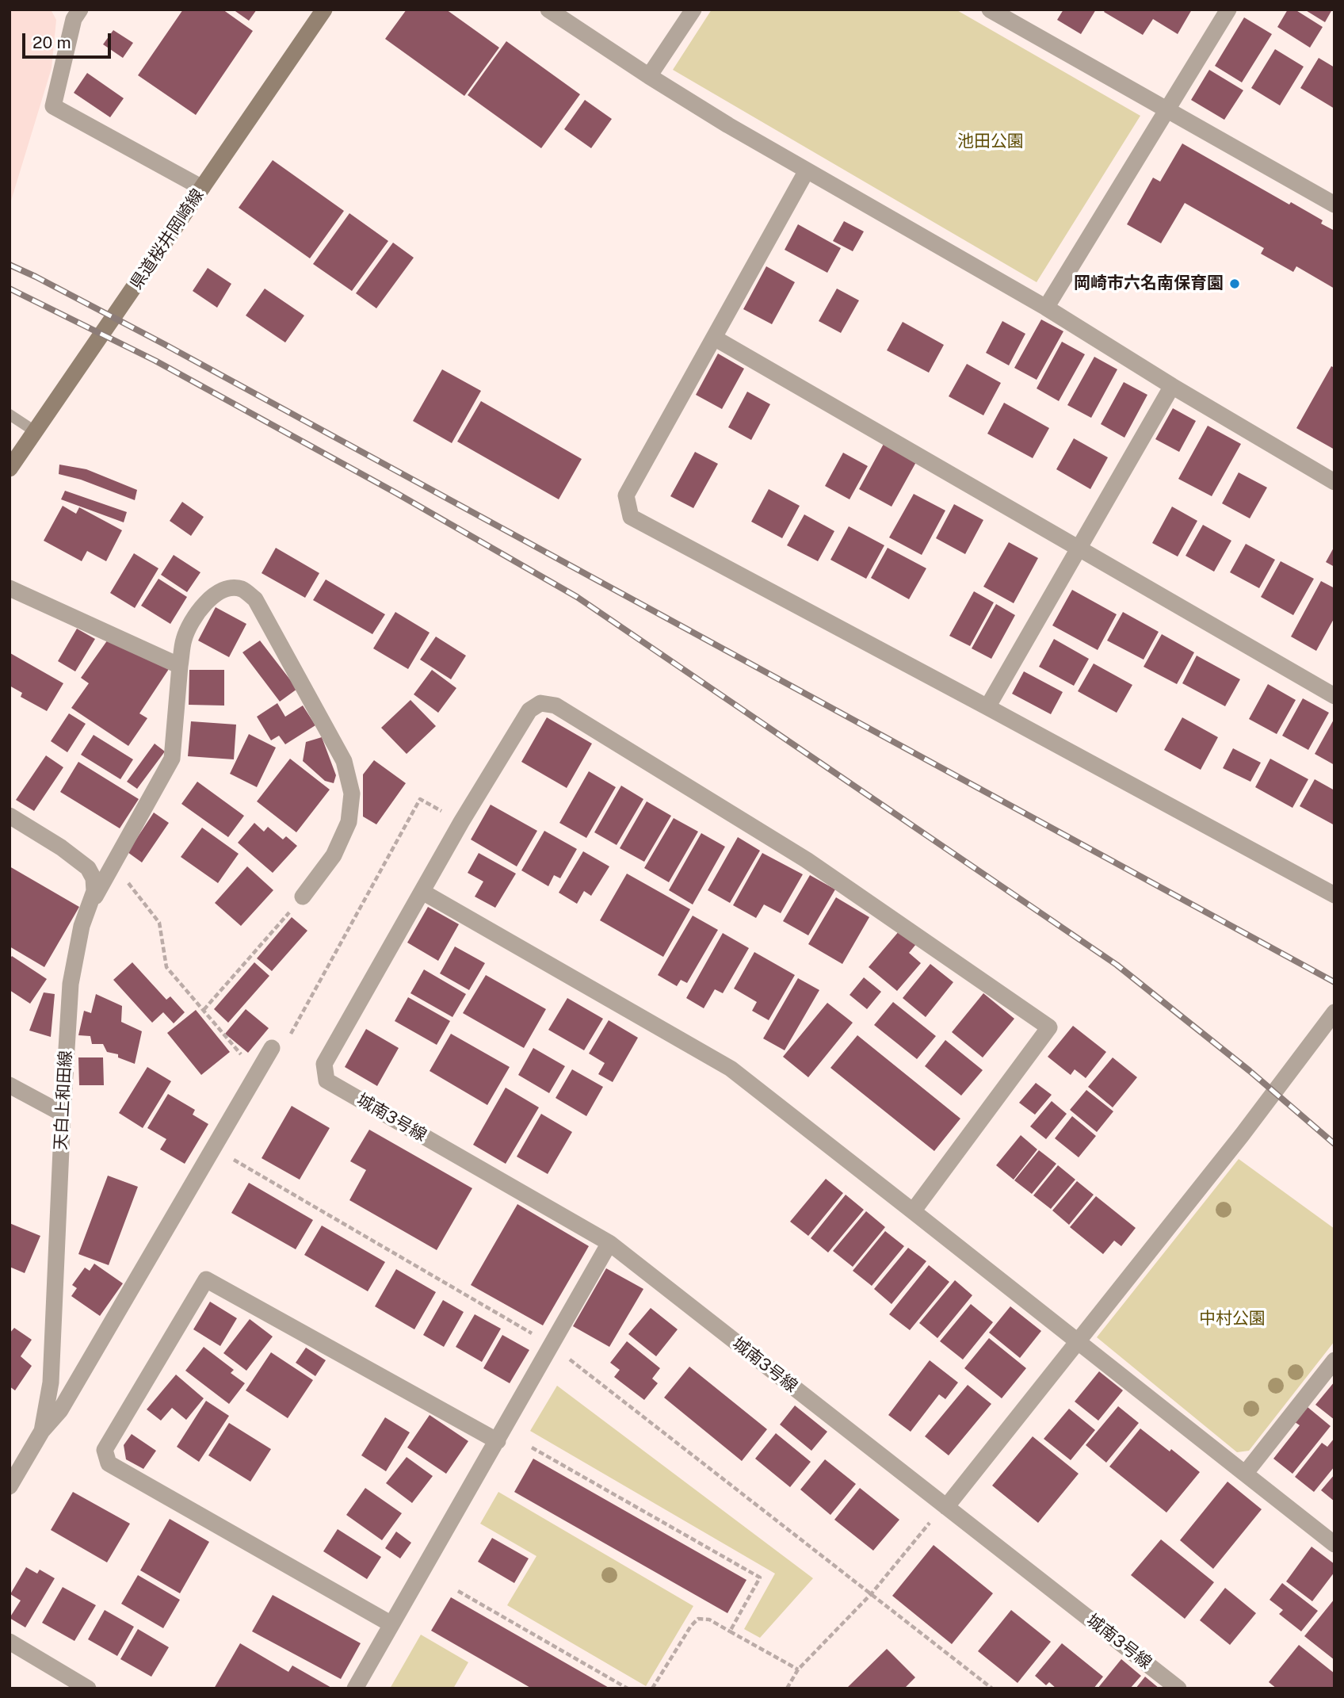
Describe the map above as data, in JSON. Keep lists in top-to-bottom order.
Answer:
{
  "streets": {
    "main road": ["県道桜井岡崎線"],
    "street": ["天白上和田線", "城南3号線"]
  },
  "parks": ["池田公園", "中村公園"],
  "places": ["岡崎市六名南保育園"],
  "scale_bar": "20 m"
}
